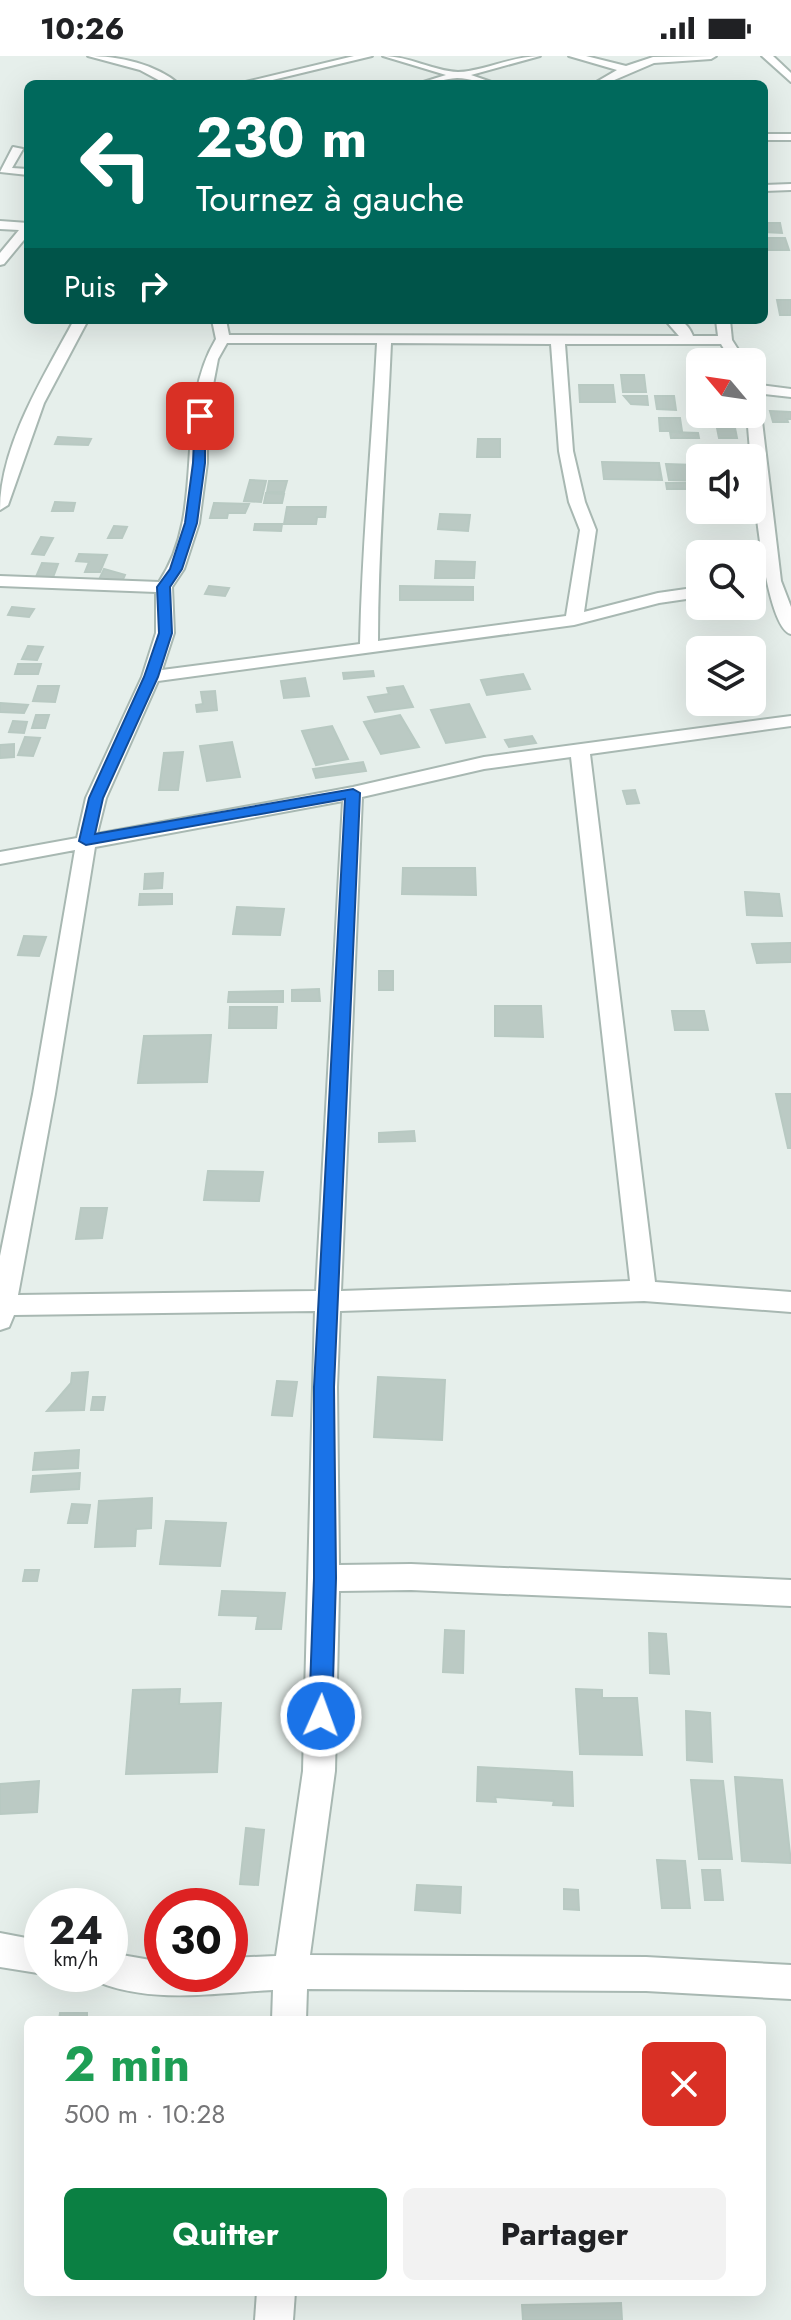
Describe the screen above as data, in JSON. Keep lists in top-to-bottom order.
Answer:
{
  "north": "top left",
  "page": {
    "status": "10:26",
    "turn": ["230 m", "Tournez à gauche"],
    "then": "Puis",
    "speed": "24 km/h",
    "limit": "30",
    "heading": ["2 min", "500 m · 10:28"],
    "buttons": ["Quitter", "Partager"]
  }
}
